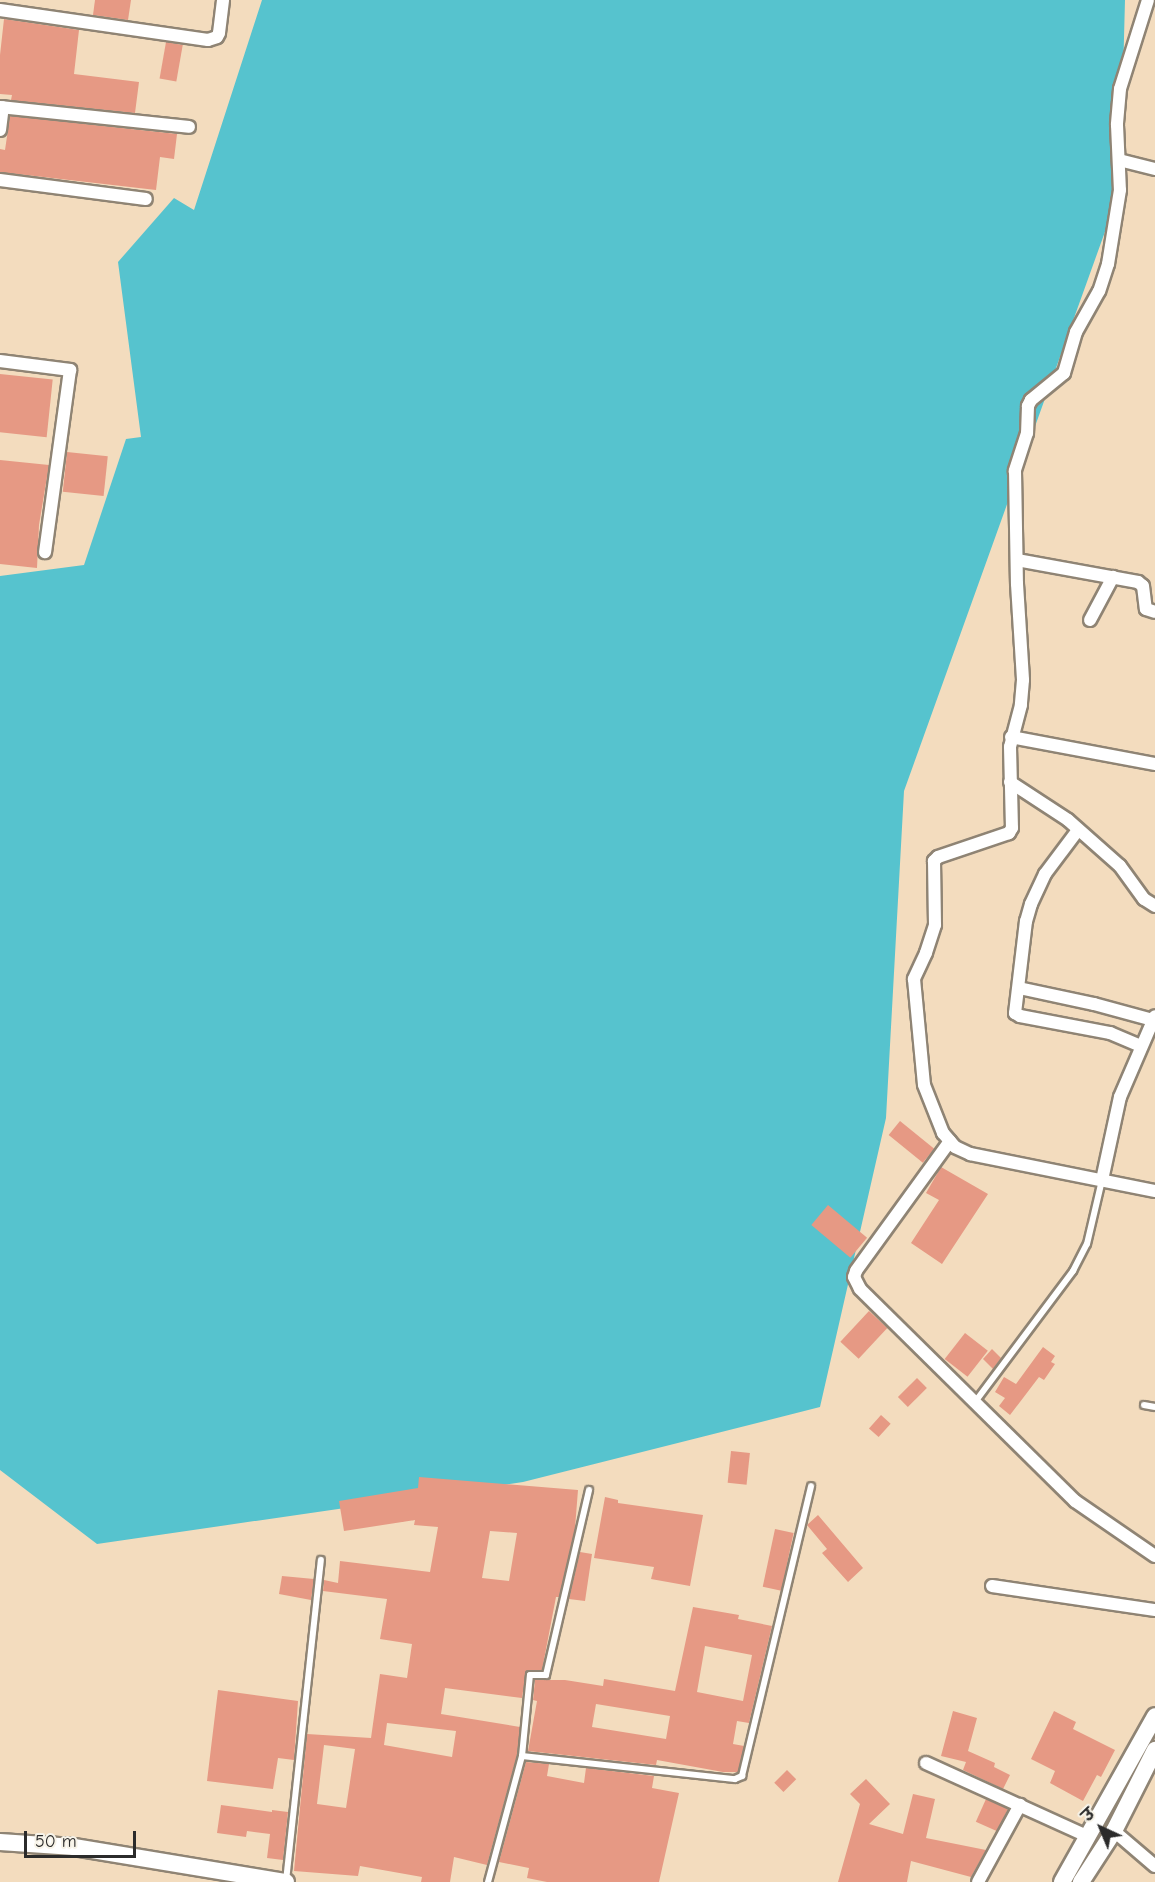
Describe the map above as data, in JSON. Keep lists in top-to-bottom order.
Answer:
{
  "scale_bar": "50 m",
  "north": "top left"
}
